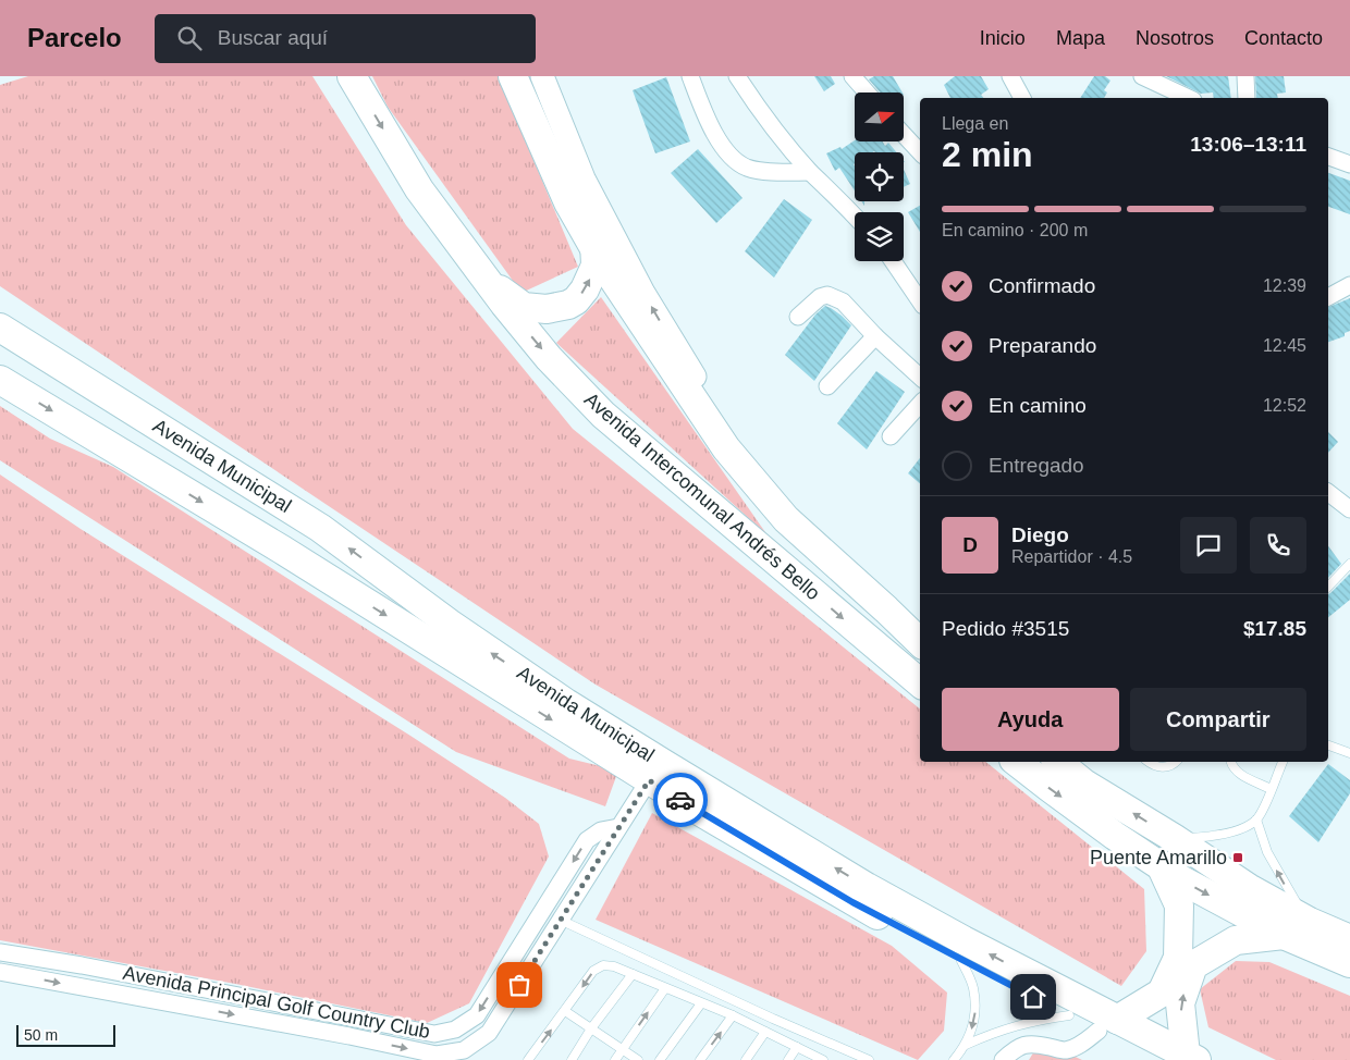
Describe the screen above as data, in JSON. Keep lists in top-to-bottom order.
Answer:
{
  "streets": {
    "highway": ["Avenida Municipal", "Avenida Intercomunal Andrés Bello"],
    "street": ["Avenida Principal Golf Country Club"]
  },
  "places": {
    "transit": ["Puente Amarillo"]
  },
  "scale_bar": "50 m",
  "north": "right",
  "page": {
    "header": "Parcelo",
    "search": "Buscar aquí",
    "nav": [
      "Inicio",
      "Mapa",
      "Nosotros",
      "Contacto"
    ],
    "heading": ["2 min", "Llega en", "13:06–13:11"],
    "panel": [
      "Diego",
      "Repartidor · 4.5",
      "Pedido #3515",
      "$17.85"
    ],
    "bar": "En camino · 200 m",
    "list": [
      ["Confirmado", "12:39"],
      ["Preparando", "12:45"],
      ["En camino", "12:52"],
      "Entregado"
    ],
    "round": "D",
    "buttons": ["Ayuda", "Compartir"],
    "scale": "50 m"
  }
}
